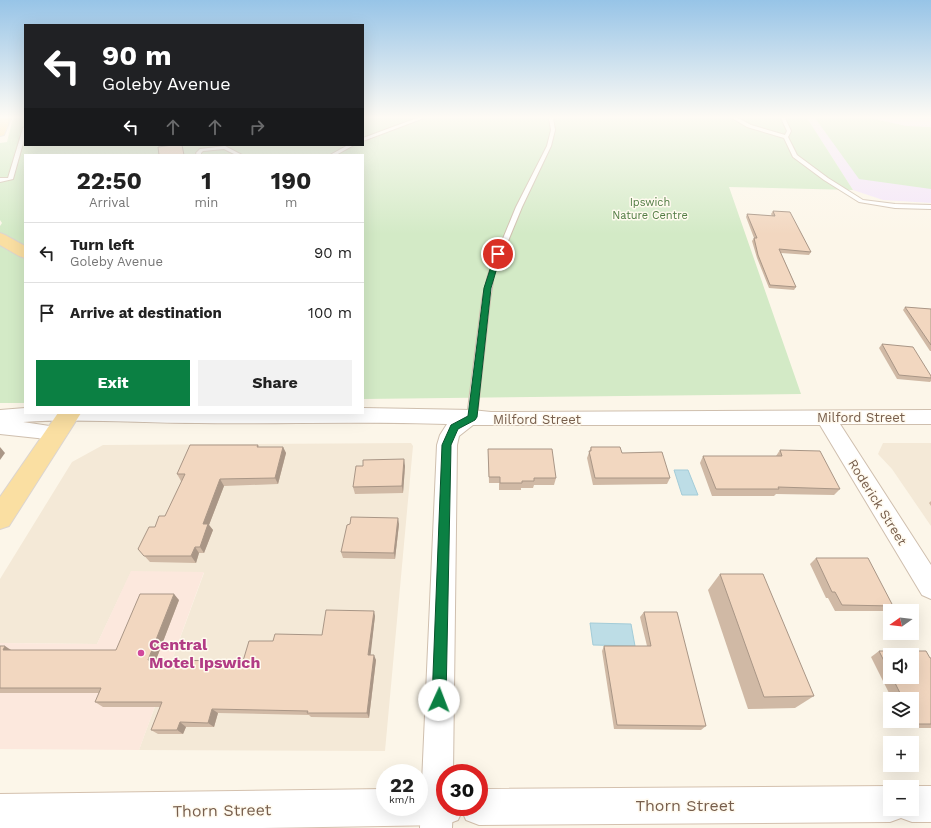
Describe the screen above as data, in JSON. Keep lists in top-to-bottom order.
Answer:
{
  "streets": {
    "main road": ["Thorn Street"],
    "street": ["Milford Street", "Roderick Street"]
  },
  "crossings": [
    ["Milford Street", "Roderick Street"]
  ],
  "parks": ["Ipswich Nature Centre"],
  "places": ["Central Motel Ipswich"],
  "north": "left",
  "page": {
    "turn": ["90 m", "Goleby Avenue"],
    "eta": [
      "22:50",
      "Arrival",
      "1",
      "min",
      "190",
      "m"
    ],
    "list": [
      {
        "name": "Turn left",
        "note": "Goleby Avenue",
        "value": "90 m"
      },
      {
        "name": "Arrive at destination",
        "value": "100 m"
      }
    ],
    "buttons": ["Exit", "Share"],
    "map_buttons": ["+", "−"],
    "speed": "22 km/h",
    "limit": "30"
  }
}
